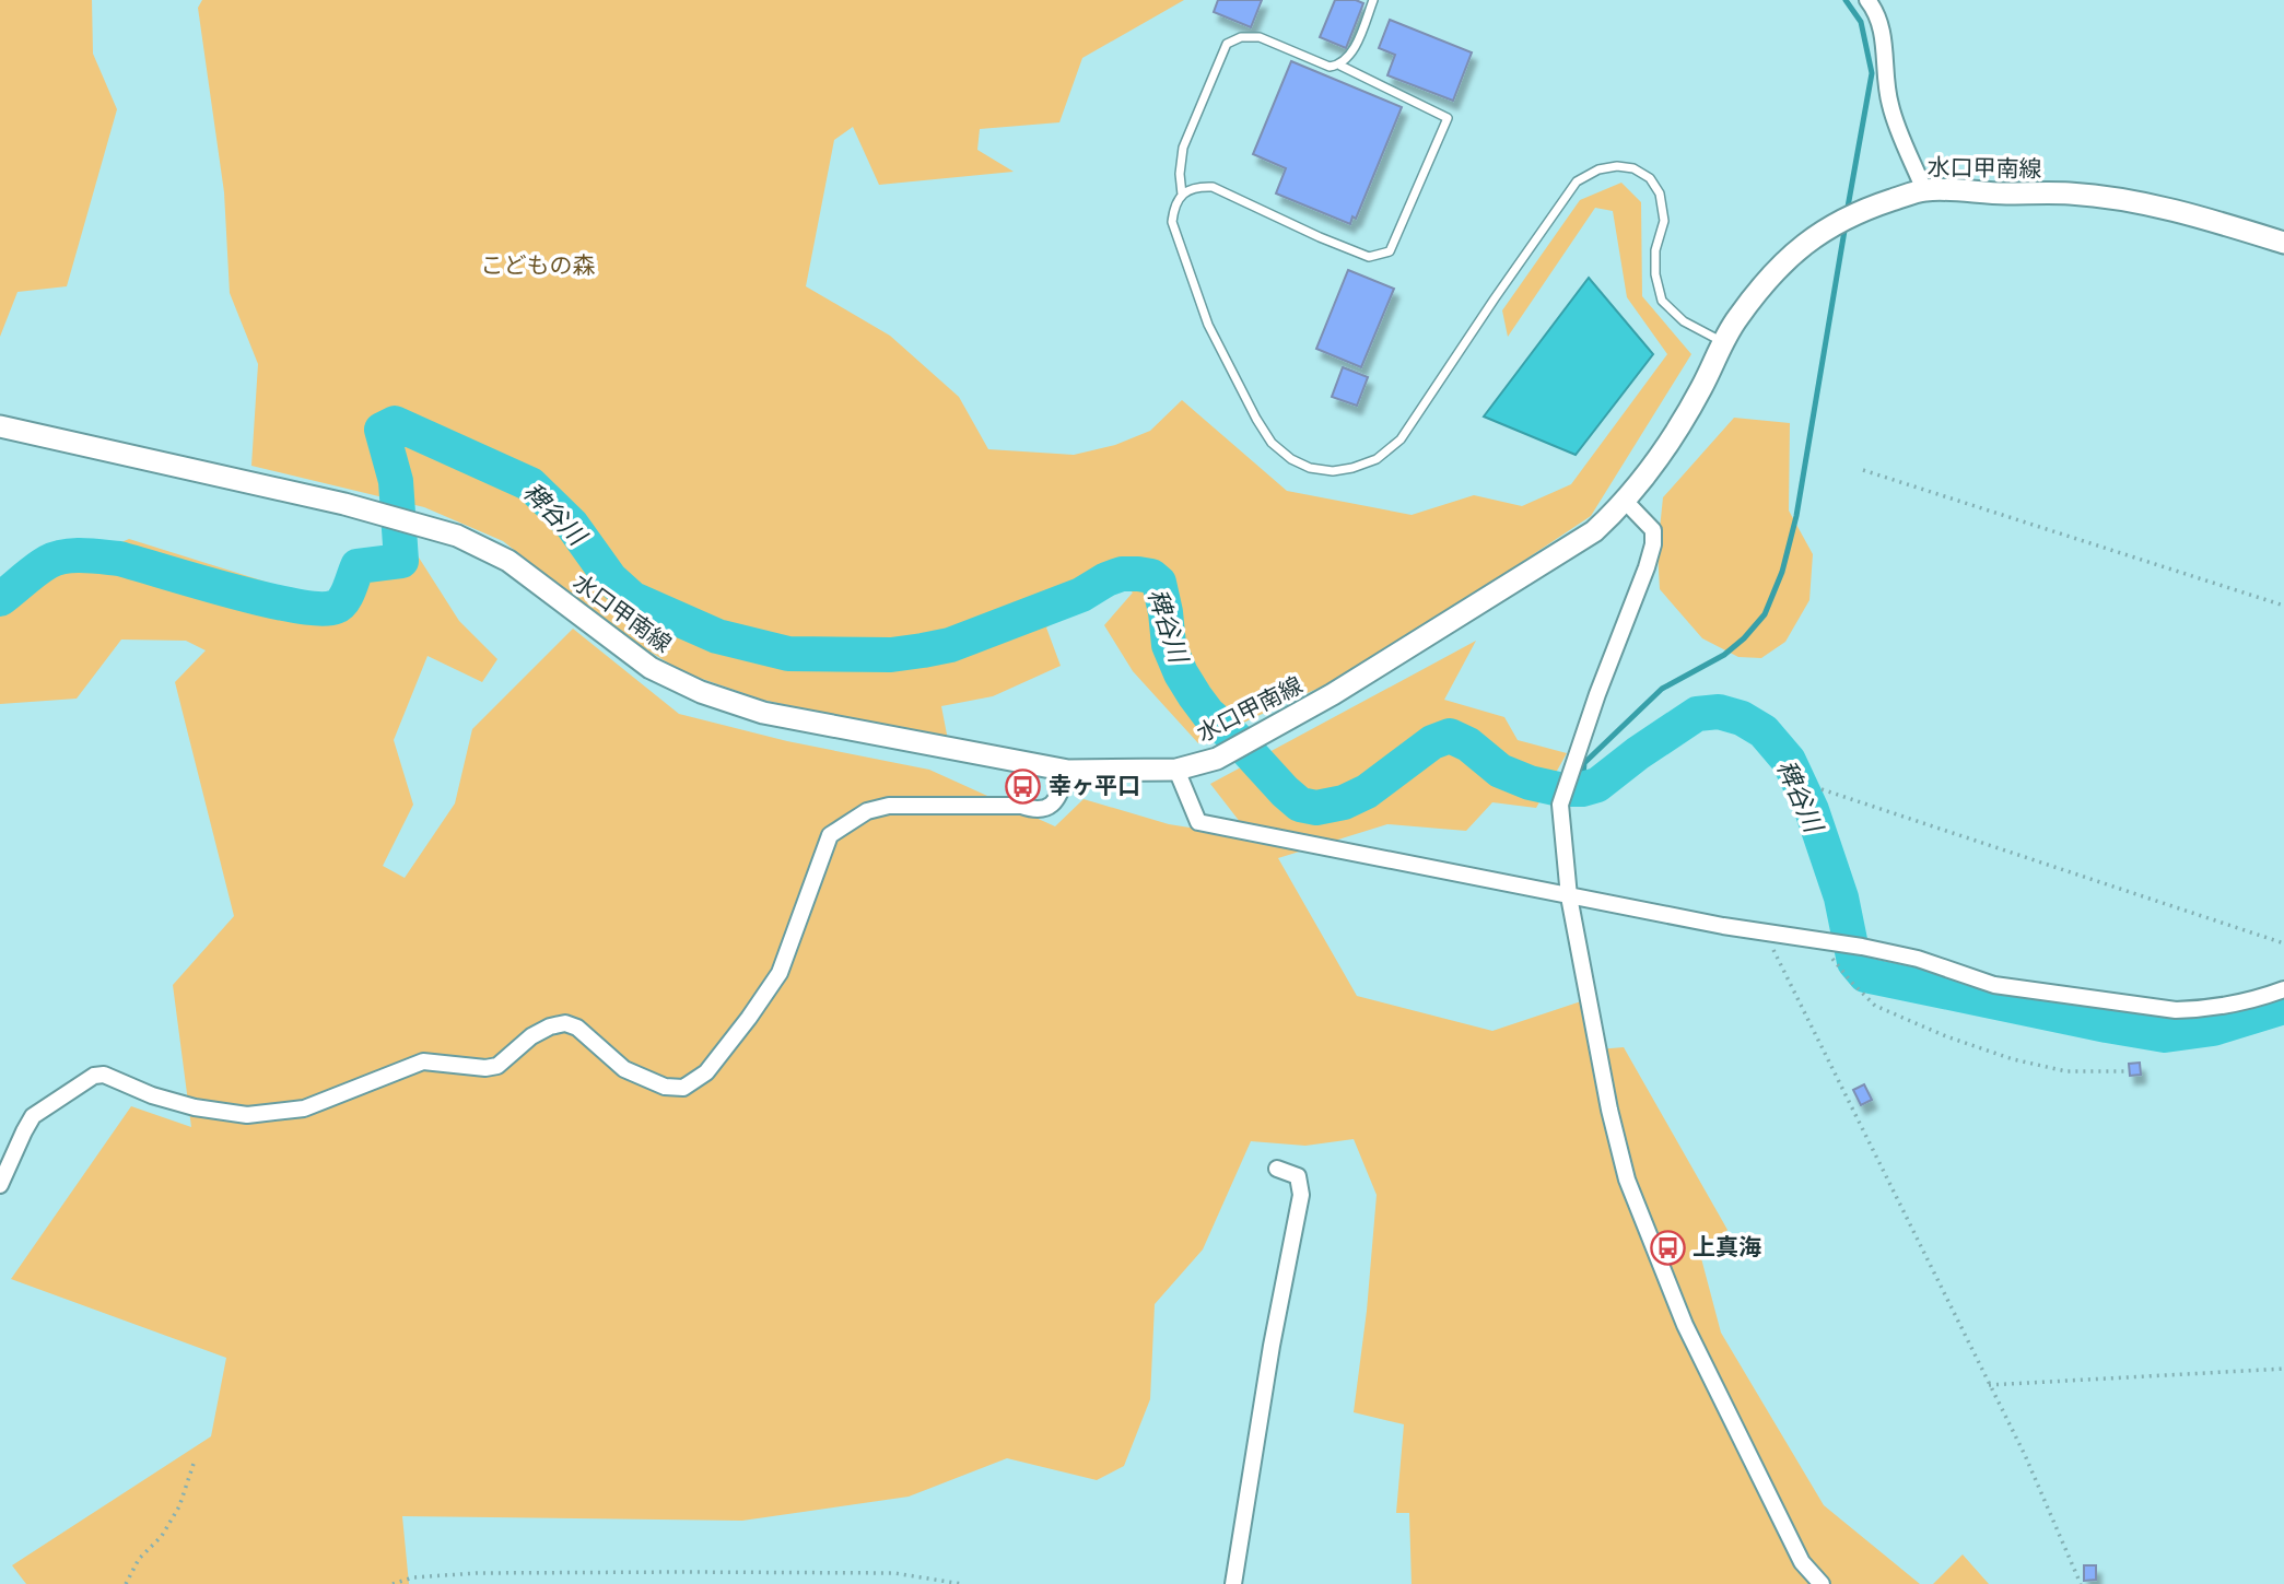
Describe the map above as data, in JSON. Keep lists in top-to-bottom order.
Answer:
{
  "streets": {
    "main road": ["水口甲南線"]
  },
  "water": ["稗谷川"],
  "parks": ["こどもの森"],
  "places": {
    "bus stop": ["幸ヶ平口", "上真海"]
  }
}
